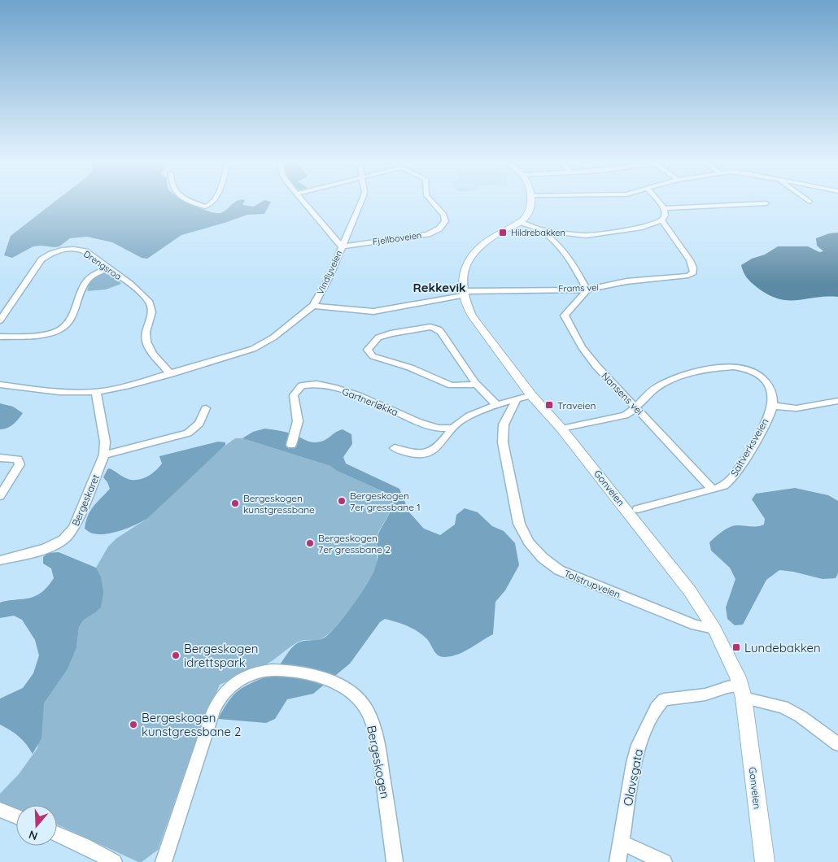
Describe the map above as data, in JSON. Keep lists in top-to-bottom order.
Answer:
{
  "streets": {
    "street": [
      "Fjellboveien",
      "Drengsroa",
      "Vindlyveien",
      "Frams vei",
      "Nansens vei",
      "Gartnerløkka",
      "Saltverksveien",
      "Gonveien",
      "Bergeskaret",
      "Tolstrupveien",
      "Bergeskogen",
      "Olavsgata"
    ]
  },
  "crossings": [
    ["Fjellboveien", "Vindlyveien"],
    ["Vindlyveien", "Frams vei"],
    ["Vindlyveien", "Gonveien"],
    ["Frams vei", "Nansens vei"],
    ["Frams vei", "Gonveien"],
    ["Nansens vei", "Saltverksveien"],
    ["Gonveien", "Tolstrupveien"],
    ["Gonveien", "Olavsgata"]
  ],
  "districts": ["Rekkevik"],
  "places": {
    "transit": ["Hildrebakken", "Traveien", "Lundebakken"],
    "other": [
      "Bergeskogen 7er gressbane 1",
      "Bergeskogen kunstgressbane",
      "Bergeskogen 7er gressbane 2",
      "Bergeskogen idrettspark",
      "Bergeskogen kunstgressbane 2"
    ]
  },
  "north": "bottom"
}
